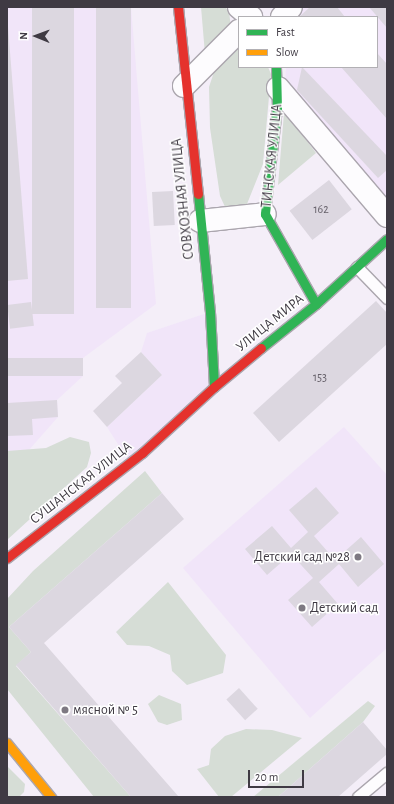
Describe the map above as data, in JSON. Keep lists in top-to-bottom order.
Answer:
{
  "streets": {
    "main road": [
      "ТИНСКАЯ УЛИЦА",
      "СОВХОЗНАЯ УЛИЦА",
      "УЛИЦА МИРА",
      "СУШАНСКАЯ УЛИЦА"
    ]
  },
  "crossings": [
    ["ТИНСКАЯ УЛИЦА", "УЛИЦА МИРА"],
    ["СОВХОЗНАЯ УЛИЦА", "УЛИЦА МИРА"],
    ["УЛИЦА МИРА", "СУШАНСКАЯ УЛИЦА"]
  ],
  "places": ["Детский сад №28", "Детский сад", "мясной № 5"],
  "house_numbers": ["162", "153"],
  "legend": ["Fast", "Slow"],
  "scale_bar": "20 m",
  "north": "left"
}
